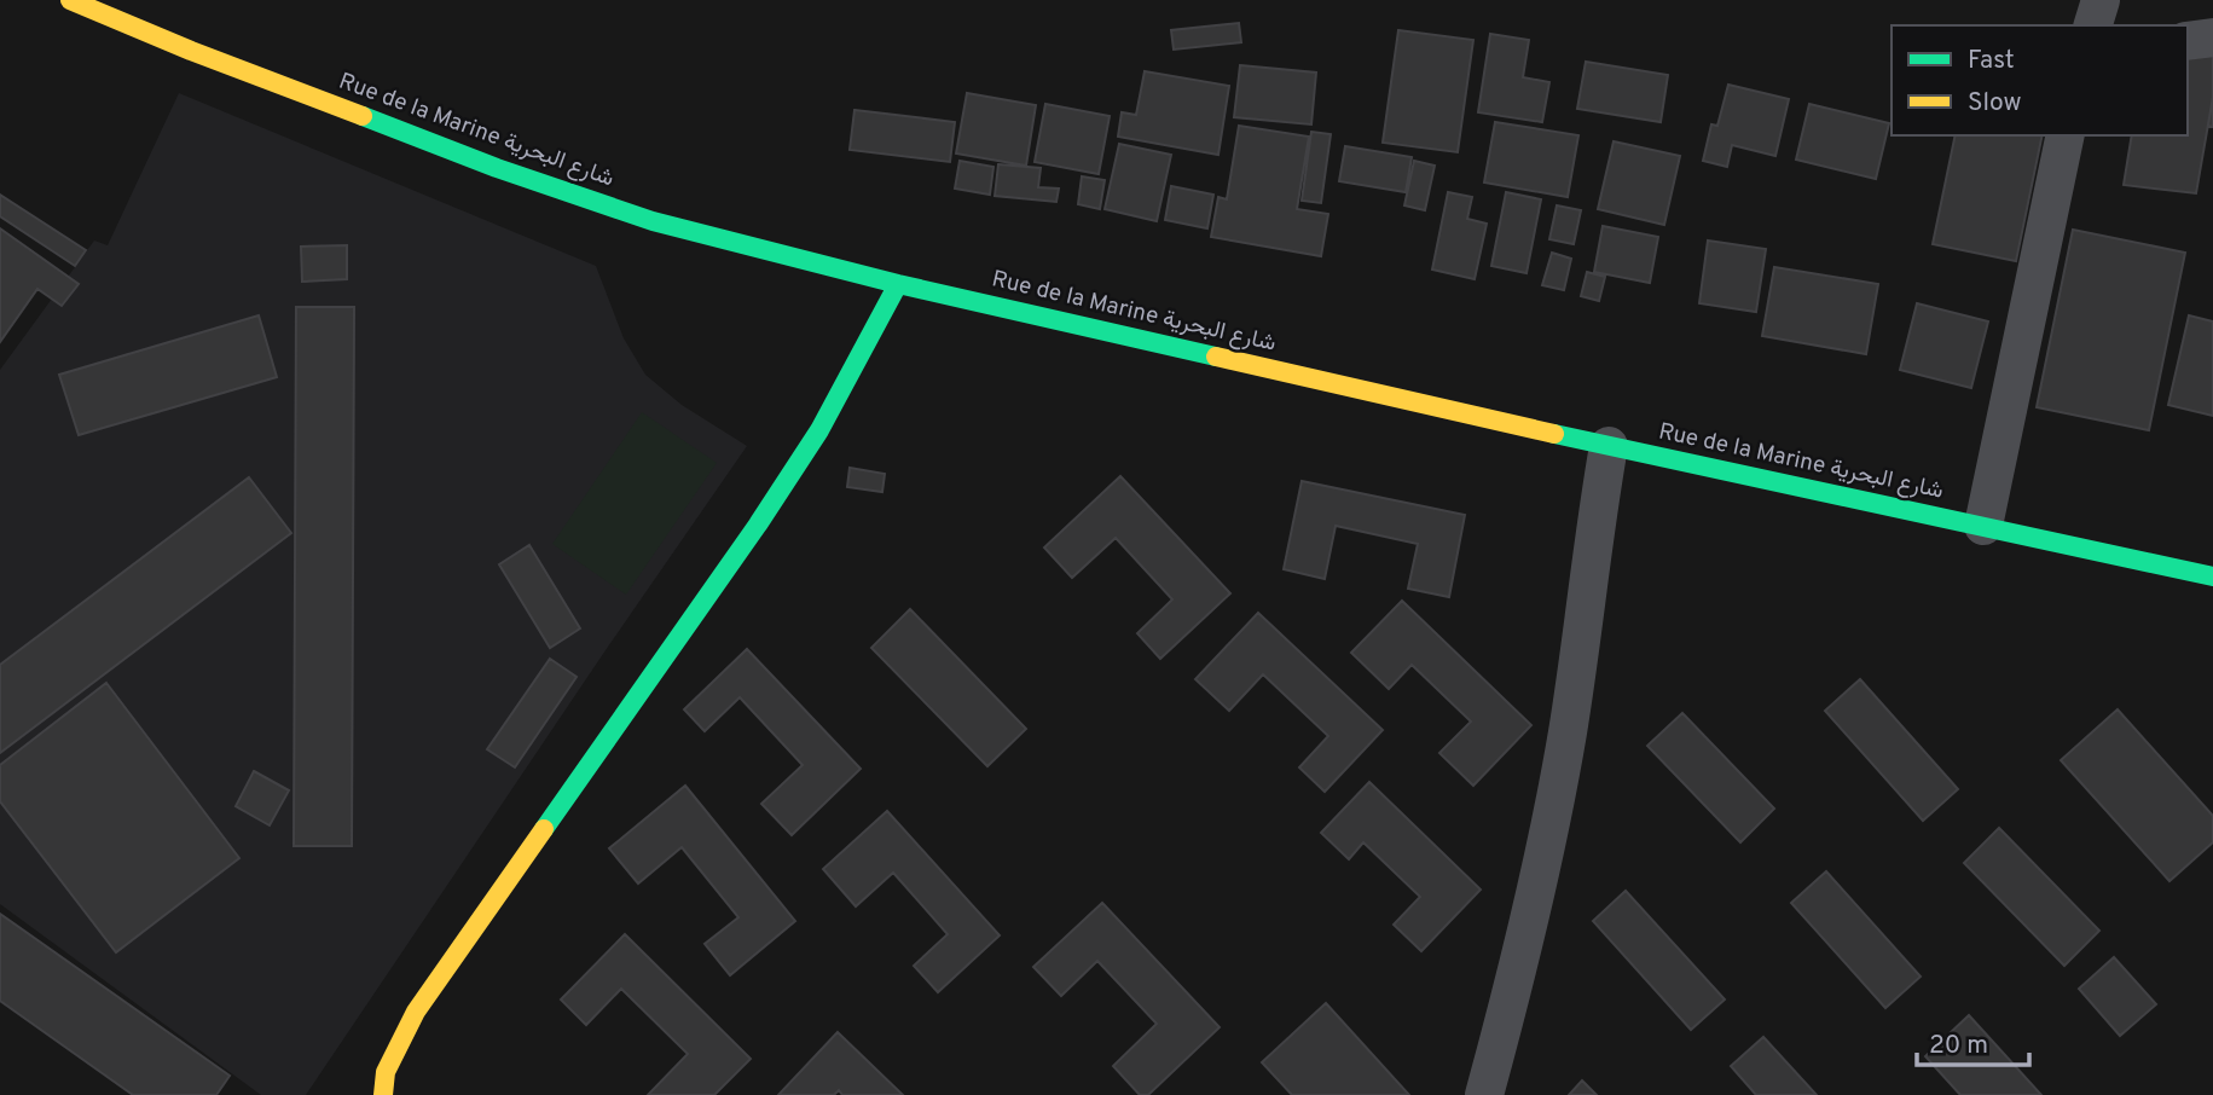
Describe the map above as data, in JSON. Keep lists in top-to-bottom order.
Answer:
{
  "streets": {
    "street": ["Rue de la Marine شارع البحرية"]
  },
  "legend": ["Fast", "Slow"],
  "scale_bar": "20 m"
}
